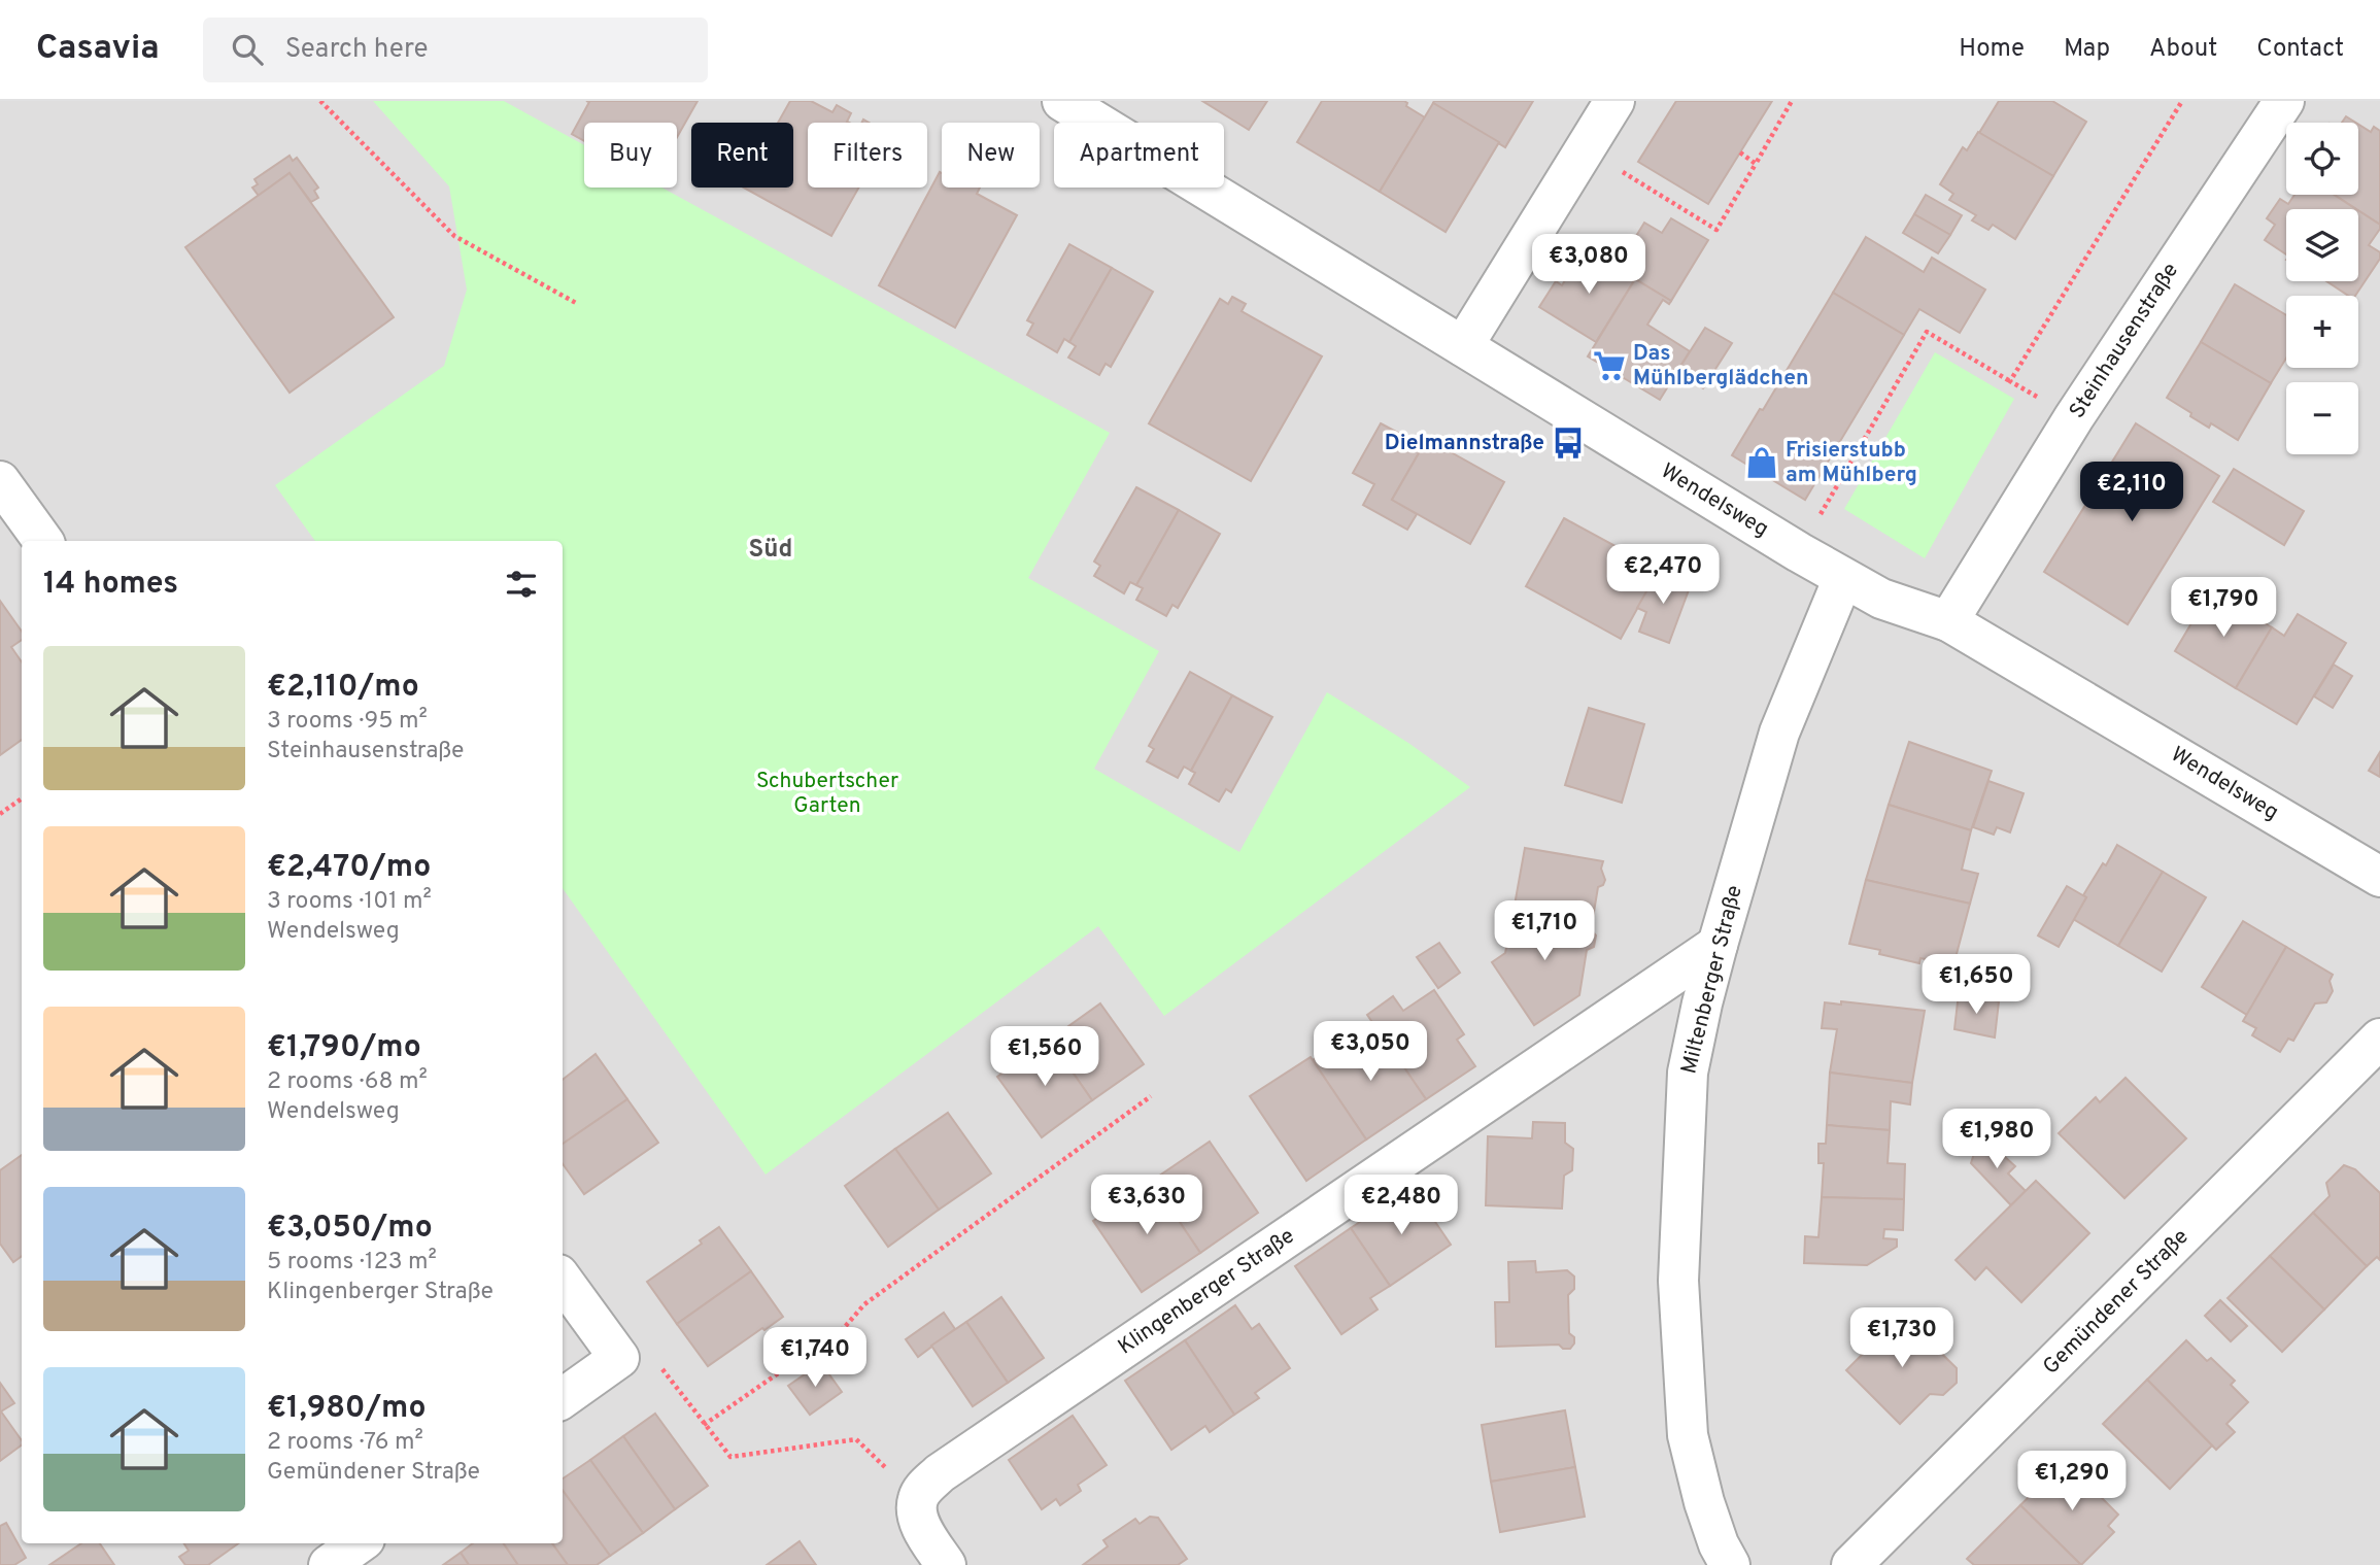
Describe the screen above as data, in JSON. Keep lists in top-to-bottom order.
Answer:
{
  "streets": {
    "street": [
      "Steinhausenstraße",
      "Wendelsweg",
      "Miltenberger Straße",
      "Klingenberger Straße",
      "Gemündener Straße"
    ]
  },
  "crossings": [
    ["Steinhausenstraße", "Wendelsweg"],
    ["Wendelsweg", "Miltenberger Straße"],
    ["Miltenberger Straße", "Klingenberger Straße"]
  ],
  "districts": ["Süd"],
  "parks": ["Schubertscher Garten"],
  "places": {
    "supermarket": ["Das Mühlberglädchen"],
    "bus stop": ["Dielmannstraße"],
    "shop": ["Frisierstubb am Mühlberg"]
  },
  "page": {
    "header": "Casavia",
    "search": "Search here",
    "nav": [
      "Home",
      "Map",
      "About",
      "Contact"
    ],
    "map_buttons": ["+", "−"],
    "chip": [
      "Buy",
      "Rent",
      "Filters",
      "New",
      "Apartment"
    ],
    "price": [
      "€3,080",
      "€2,110",
      "€2,470",
      "€1,790",
      "€1,710",
      "€1,650",
      "€3,050",
      "€1,560",
      "€1,980",
      "€3,630",
      "€2,480",
      "€1,730",
      "€1,740",
      "€1,290"
    ],
    "heading": "14 homes",
    "list": [
      {
        "name": "€2,110/mo",
        "note": "3 rooms · 95 m² · Steinhausenstraße"
      },
      {
        "name": "€2,470/mo",
        "note": "3 rooms · 101 m² · Wendelsweg"
      },
      {
        "name": "€1,790/mo",
        "note": "2 rooms · 68 m² · Wendelsweg"
      },
      {
        "name": "€3,050/mo",
        "note": "5 rooms · 123 m² · Klingenberger Straße"
      },
      {
        "name": "€1,980/mo",
        "note": "2 rooms · 76 m² · Gemündener Straße"
      }
    ]
  }
}
